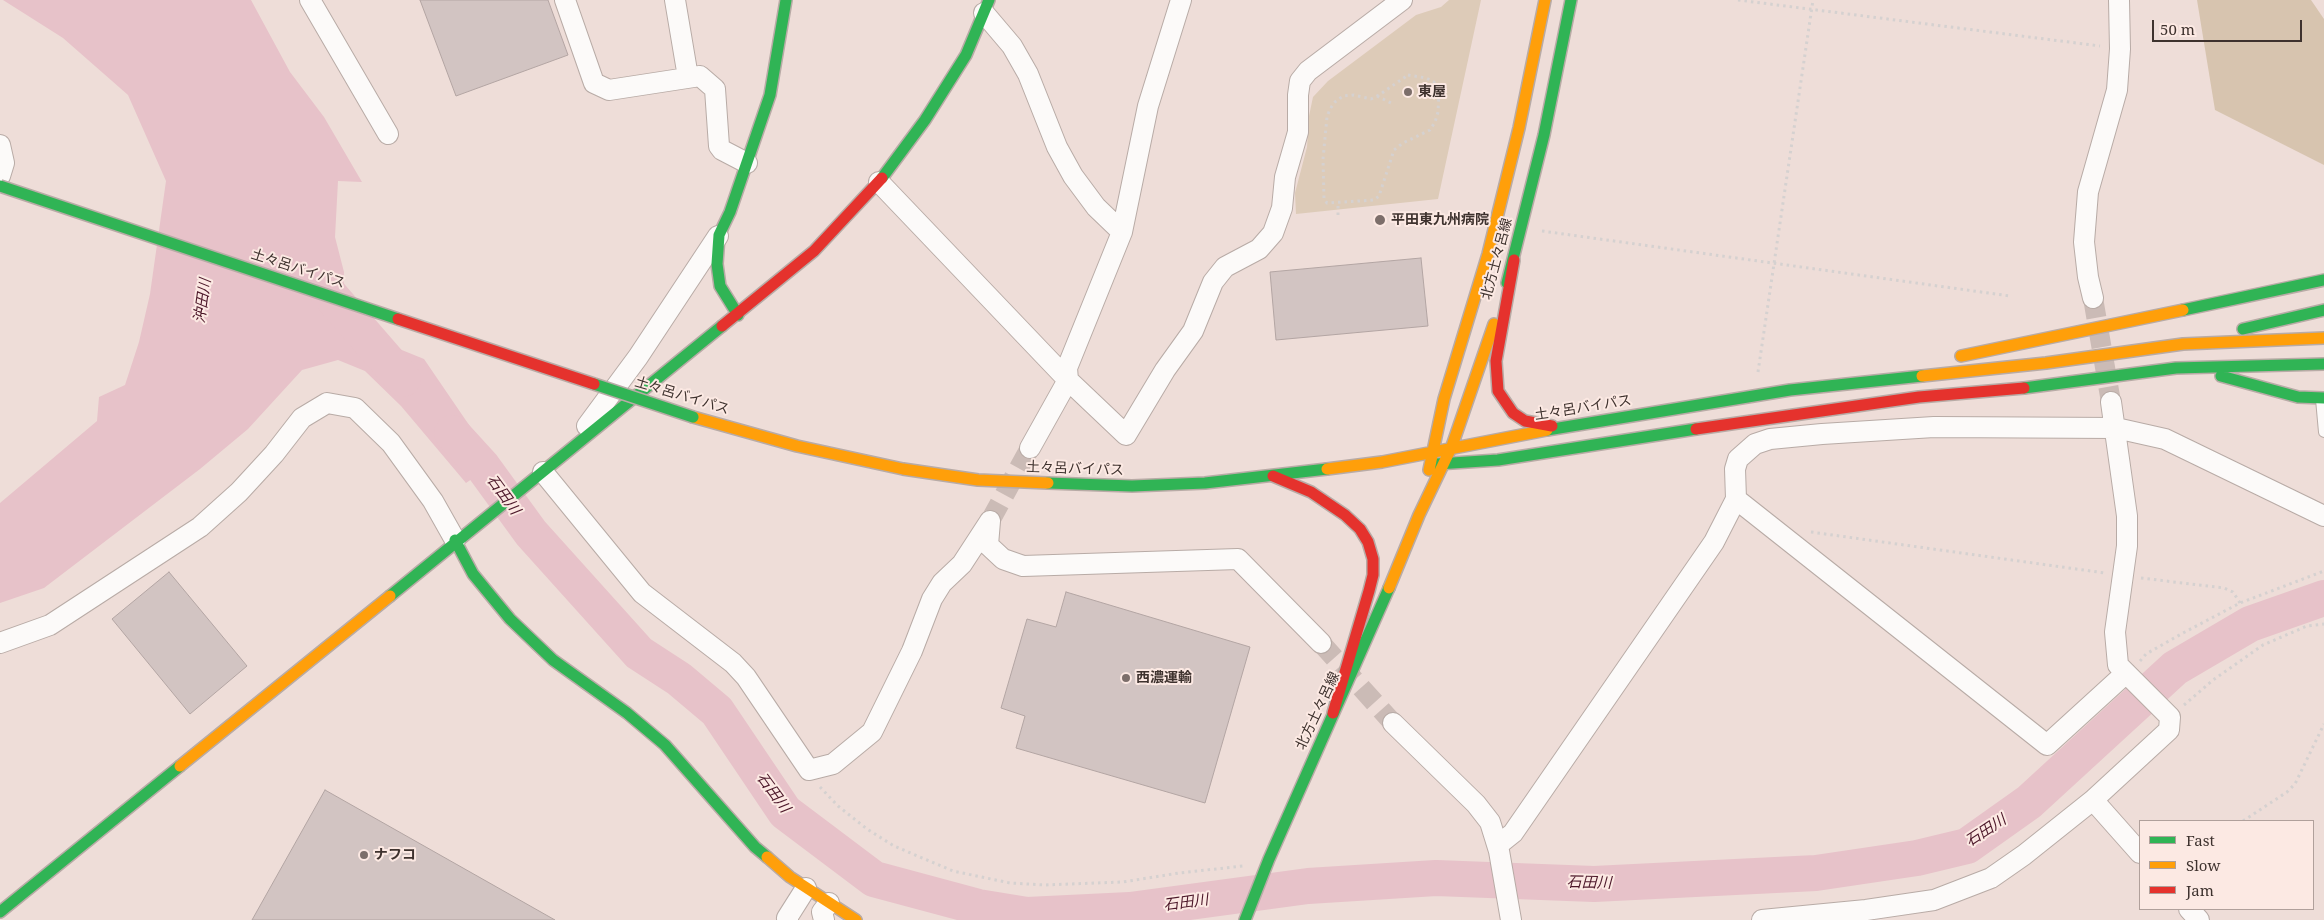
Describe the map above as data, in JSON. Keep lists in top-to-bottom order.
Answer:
{
  "streets": {
    "main road": ["北方土々呂線", "土々呂バイパス"]
  },
  "crossings": [
    ["北方土々呂線", "土々呂バイパス"]
  ],
  "water": ["沖田川", "石田川"],
  "places": [
    "東屋",
    "平田東九州病院",
    "西濃運輸",
    "ナフコ"
  ],
  "legend": ["Fast", "Slow", "Jam"],
  "scale_bar": "50 m"
}
